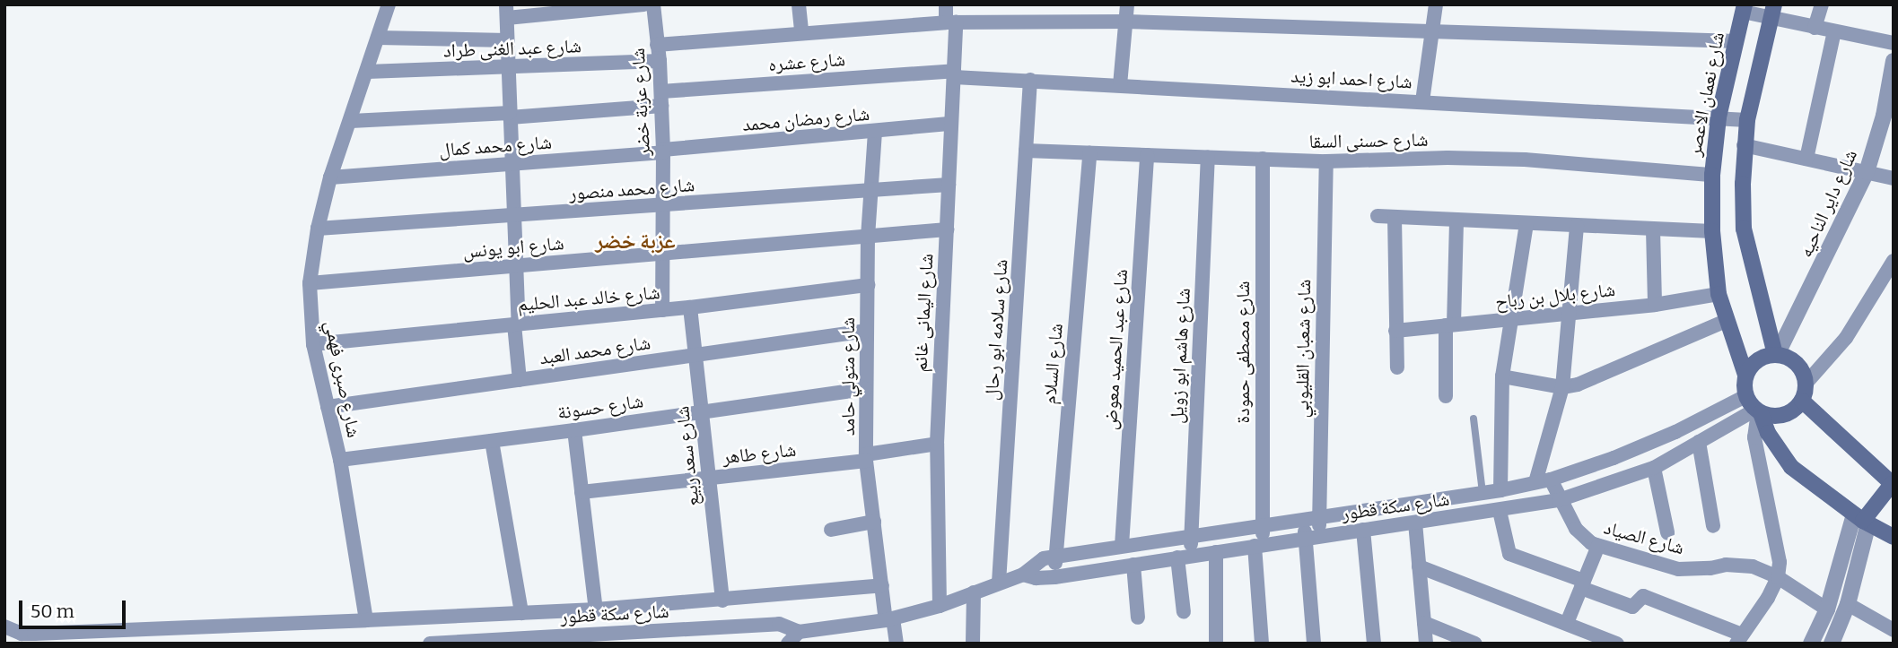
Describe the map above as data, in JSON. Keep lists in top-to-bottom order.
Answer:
{
  "streets": {
    "main road": ["شارع نعمان الاعصر"],
    "street": [
      "شارع عبد الغنى طراد",
      "شارع عشره",
      "شارع احمد ابو زيد",
      "شارع عزبة خضر",
      "شارع رمضان محمد",
      "شارع حسنى السقا",
      "شارع محمد كمال",
      "شارع محمد منصور",
      "شارع داير الناحيه",
      "شارع ابو يونس",
      "شارع بلال بن رباح",
      "شارع خالد عبد الحليم",
      "شارع اليمانى غانم",
      "شارع سلامه ابو رحال",
      "شارع شعبان القليوبي",
      "شارع عبد الحميد معوض",
      "شارع محمد العبد",
      "شارع مصطفى حمودة",
      "شارع هاشم ابو زويل",
      "شارع السلام",
      "شارع متولي حامد",
      "شارع صبرى فهمي",
      "شارع حسونة",
      "شارع طاهر",
      "شارع سعد ربيع",
      "شارع سكة قطور",
      "شارع الصياد"
    ]
  },
  "crossings": [
    ["شارع عبد الغنى طراد", "شارع عزبة خضر"],
    ["شارع عبد الغنى طراد", "شارع صبرى فهمي"],
    ["شارع عشره", "شارع احمد ابو زيد"],
    ["شارع عشره", "شارع عزبة خضر"],
    ["شارع عشره", "شارع اليمانى غانم"],
    ["شارع احمد ابو زيد", "شارع نعمان الاعصر"],
    ["شارع احمد ابو زيد", "شارع اليمانى غانم"],
    ["شارع احمد ابو زيد", "شارع سلامه ابو رحال"],
    ["شارع نعمان الاعصر", "شارع حسنى السقا"],
    ["شارع نعمان الاعصر", "شارع داير الناحيه"],
    ["شارع نعمان الاعصر", "شارع بلال بن رباح"],
    ["شارع نعمان الاعصر", "شارع سكة قطور"],
    ["شارع عزبة خضر", "شارع رمضان محمد"],
    ["شارع عزبة خضر", "شارع محمد كمال"],
    ["شارع عزبة خضر", "شارع محمد منصور"],
    ["شارع عزبة خضر", "شارع ابو يونس"],
    ["شارع عزبة خضر", "شارع خالد عبد الحليم"],
    ["شارع رمضان محمد", "شارع محمد كمال"],
    ["شارع رمضان محمد", "شارع اليمانى غانم"],
    ["شارع رمضان محمد", "شارع متولي حامد"],
    ["شارع حسنى السقا", "شارع سلامه ابو رحال"],
    ["شارع حسنى السقا", "شارع شعبان القليوبي"],
    ["شارع حسنى السقا", "شارع عبد الحميد معوض"],
    ["شارع حسنى السقا", "شارع مصطفى حمودة"],
    ["شارع حسنى السقا", "شارع هاشم ابو زويل"],
    ["شارع حسنى السقا", "شارع السلام"],
    ["شارع محمد كمال", "شارع صبرى فهمي"],
    ["شارع محمد منصور", "شارع اليمانى غانم"],
    ["شارع محمد منصور", "شارع متولي حامد"],
    ["شارع محمد منصور", "شارع صبرى فهمي"],
    ["شارع داير الناحيه", "شارع سكة قطور"],
    ["شارع ابو يونس", "شارع اليمانى غانم"],
    ["شارع ابو يونس", "شارع متولي حامد"],
    ["شارع ابو يونس", "شارع صبرى فهمي"],
    ["شارع خالد عبد الحليم", "شارع متولي حامد"],
    ["شارع خالد عبد الحليم", "شارع صبرى فهمي"],
    ["شارع خالد عبد الحليم", "شارع سعد ربيع"],
    ["شارع اليمانى غانم", "شارع طاهر"],
    ["شارع اليمانى غانم", "شارع سكة قطور"],
    ["شارع سلامه ابو رحال", "شارع سكة قطور"],
    ["شارع شعبان القليوبي", "شارع سكة قطور"],
    ["شارع عبد الحميد معوض", "شارع سكة قطور"],
    ["شارع محمد العبد", "شارع متولي حامد"],
    ["شارع محمد العبد", "شارع صبرى فهمي"],
    ["شارع محمد العبد", "شارع سعد ربيع"],
    ["شارع مصطفى حمودة", "شارع سكة قطور"],
    ["شارع هاشم ابو زويل", "شارع سكة قطور"],
    ["شارع السلام", "شارع سكة قطور"],
    ["شارع متولي حامد", "شارع حسونة"],
    ["شارع متولي حامد", "شارع طاهر"],
    ["شارع متولي حامد", "شارع سكة قطور"],
    ["شارع صبرى فهمي", "شارع حسونة"],
    ["شارع حسونة", "شارع سعد ربيع"],
    ["شارع طاهر", "شارع سعد ربيع"],
    ["شارع سكة قطور", "شارع الصياد"]
  ],
  "districts": ["عزبة خضر"],
  "scale_bar": "50 m"
}
